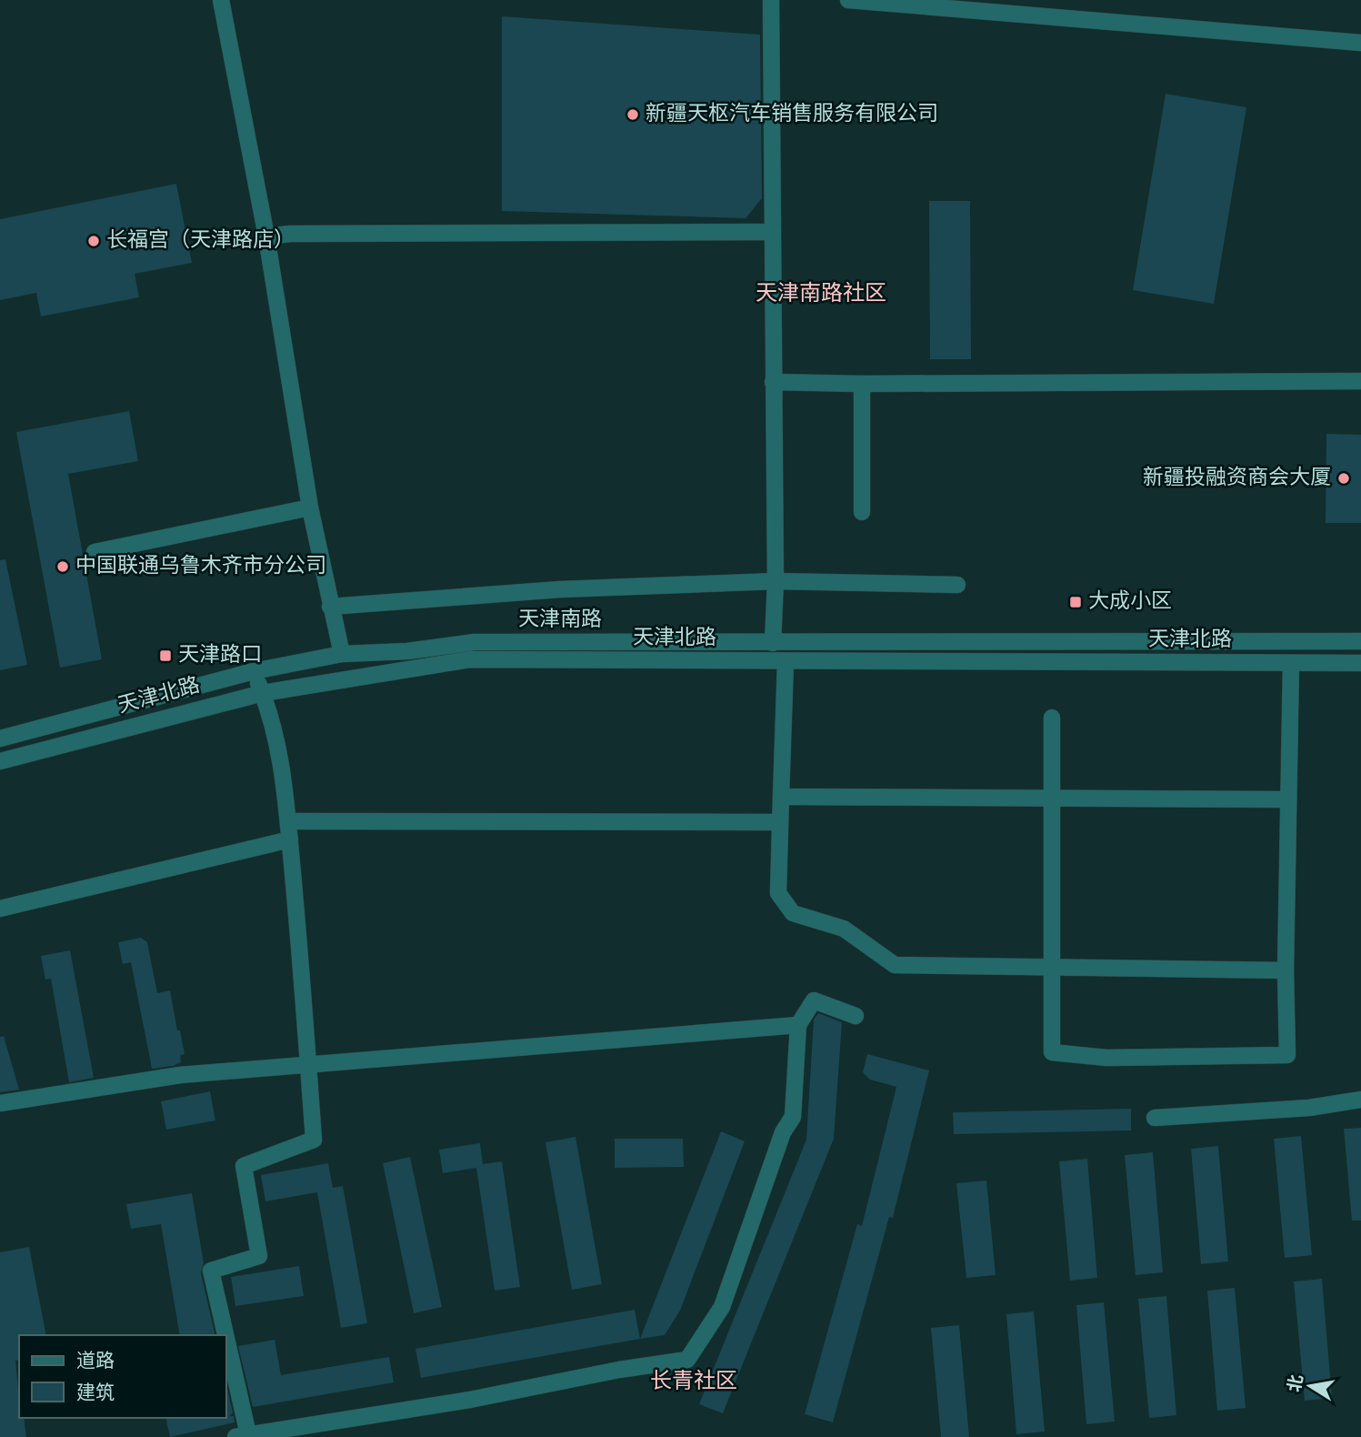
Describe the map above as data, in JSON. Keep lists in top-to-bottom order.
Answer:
{
  "streets": {
    "street": ["天津南路", "天津北路"]
  },
  "districts": ["天津南路社区", "长青社区"],
  "places": {
    "other": [
      "新疆天枢汽车销售服务有限公司",
      "长福宫（天津路店）",
      "新疆投融资商会大厦",
      "中国联通乌鲁木齐市分公司"
    ],
    "transit": ["大成小区", "天津路口"]
  },
  "legend": ["道路", "建筑"],
  "north": "left"
}
